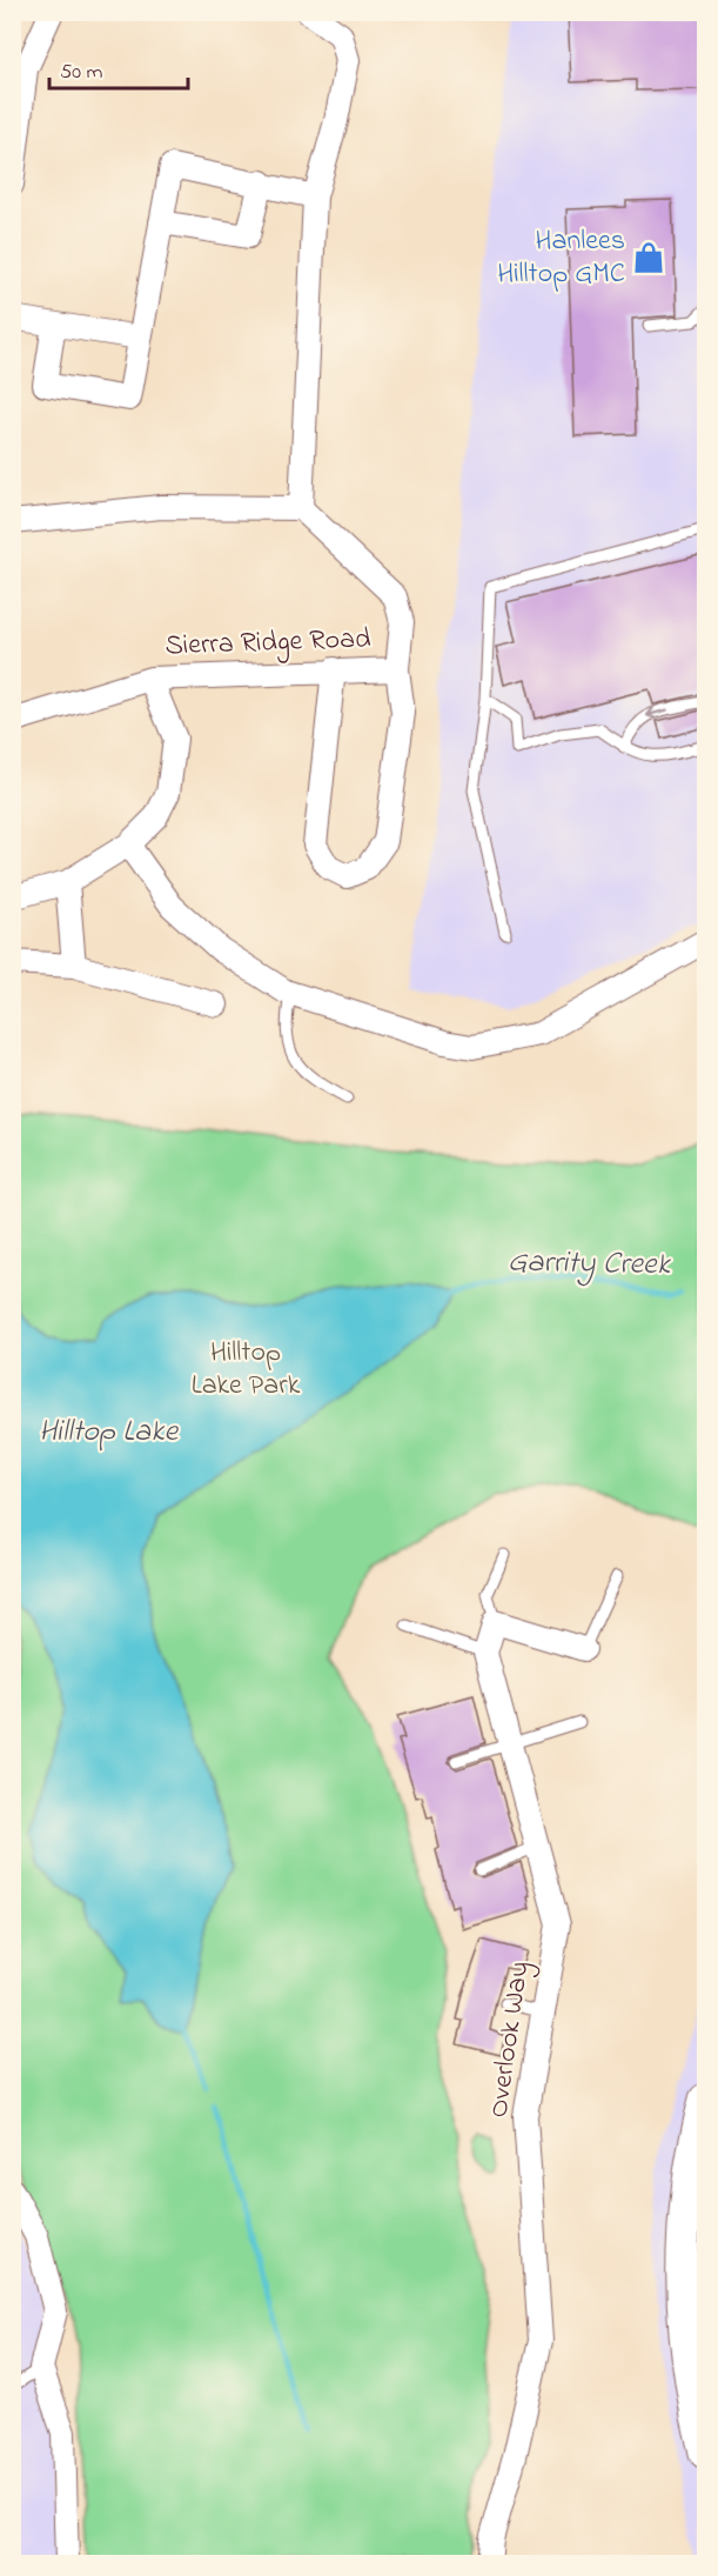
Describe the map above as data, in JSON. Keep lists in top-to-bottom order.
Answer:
{
  "streets": {
    "street": ["Sierra Ridge Road", "Overlook Way"]
  },
  "water": ["Garrity Creek", "Hilltop Lake"],
  "parks": ["Hilltop Lake Park"],
  "places": {
    "shop": ["Hanlees Hilltop GMC"]
  },
  "scale_bar": "50 m"
}
